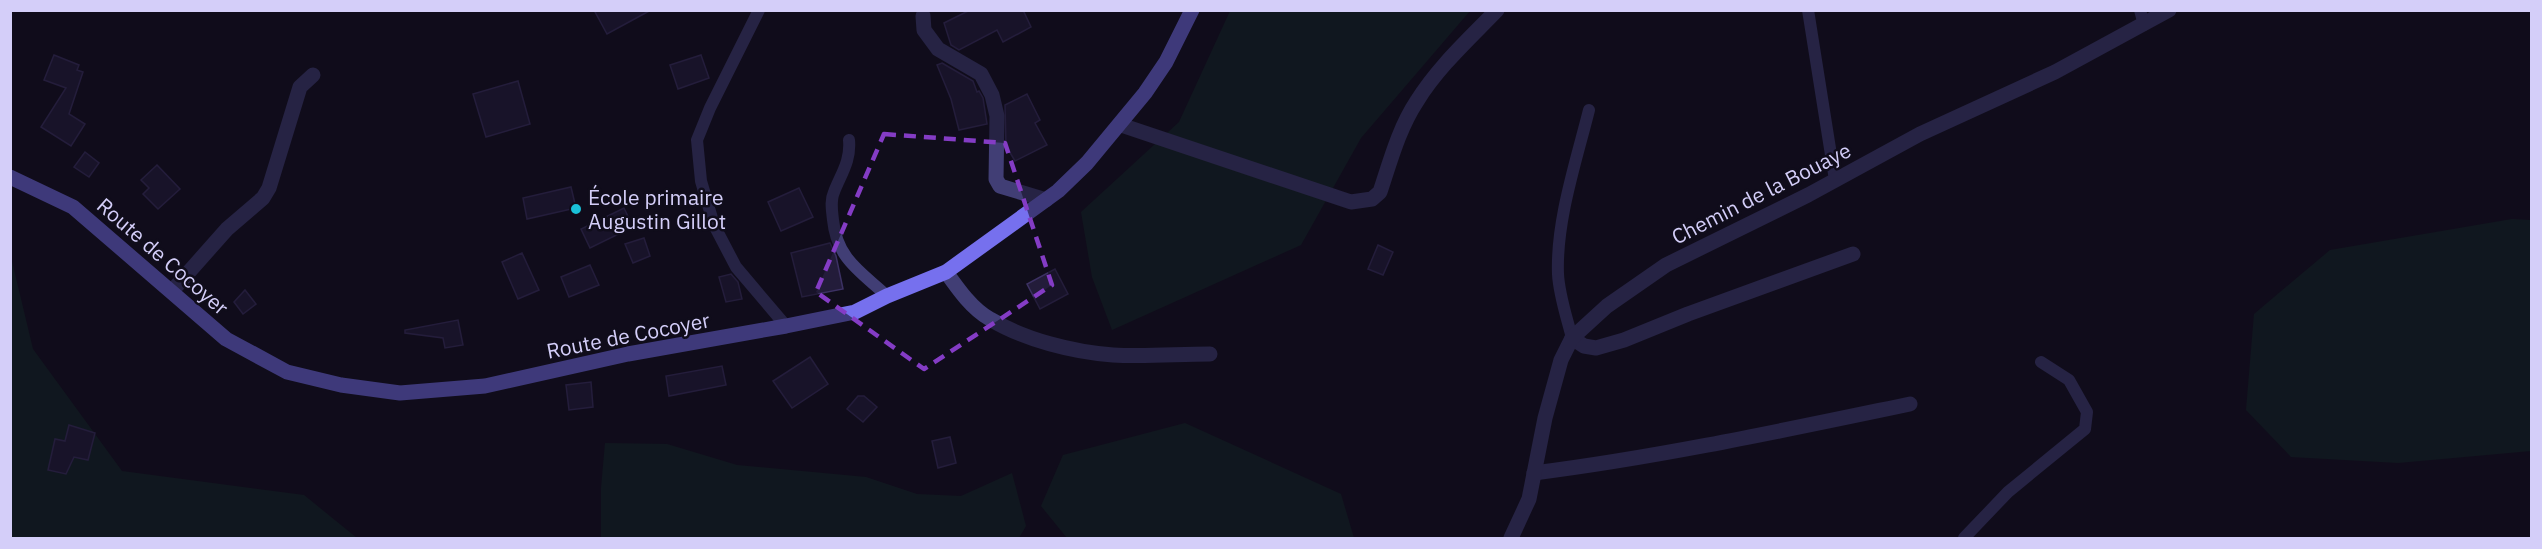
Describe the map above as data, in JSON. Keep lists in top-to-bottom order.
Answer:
{
  "streets": {
    "main road": ["Route de Cocoyer"],
    "street": ["Chemin de la Bouaye"]
  },
  "places": ["École primaire Augustin Gillot"]
}
